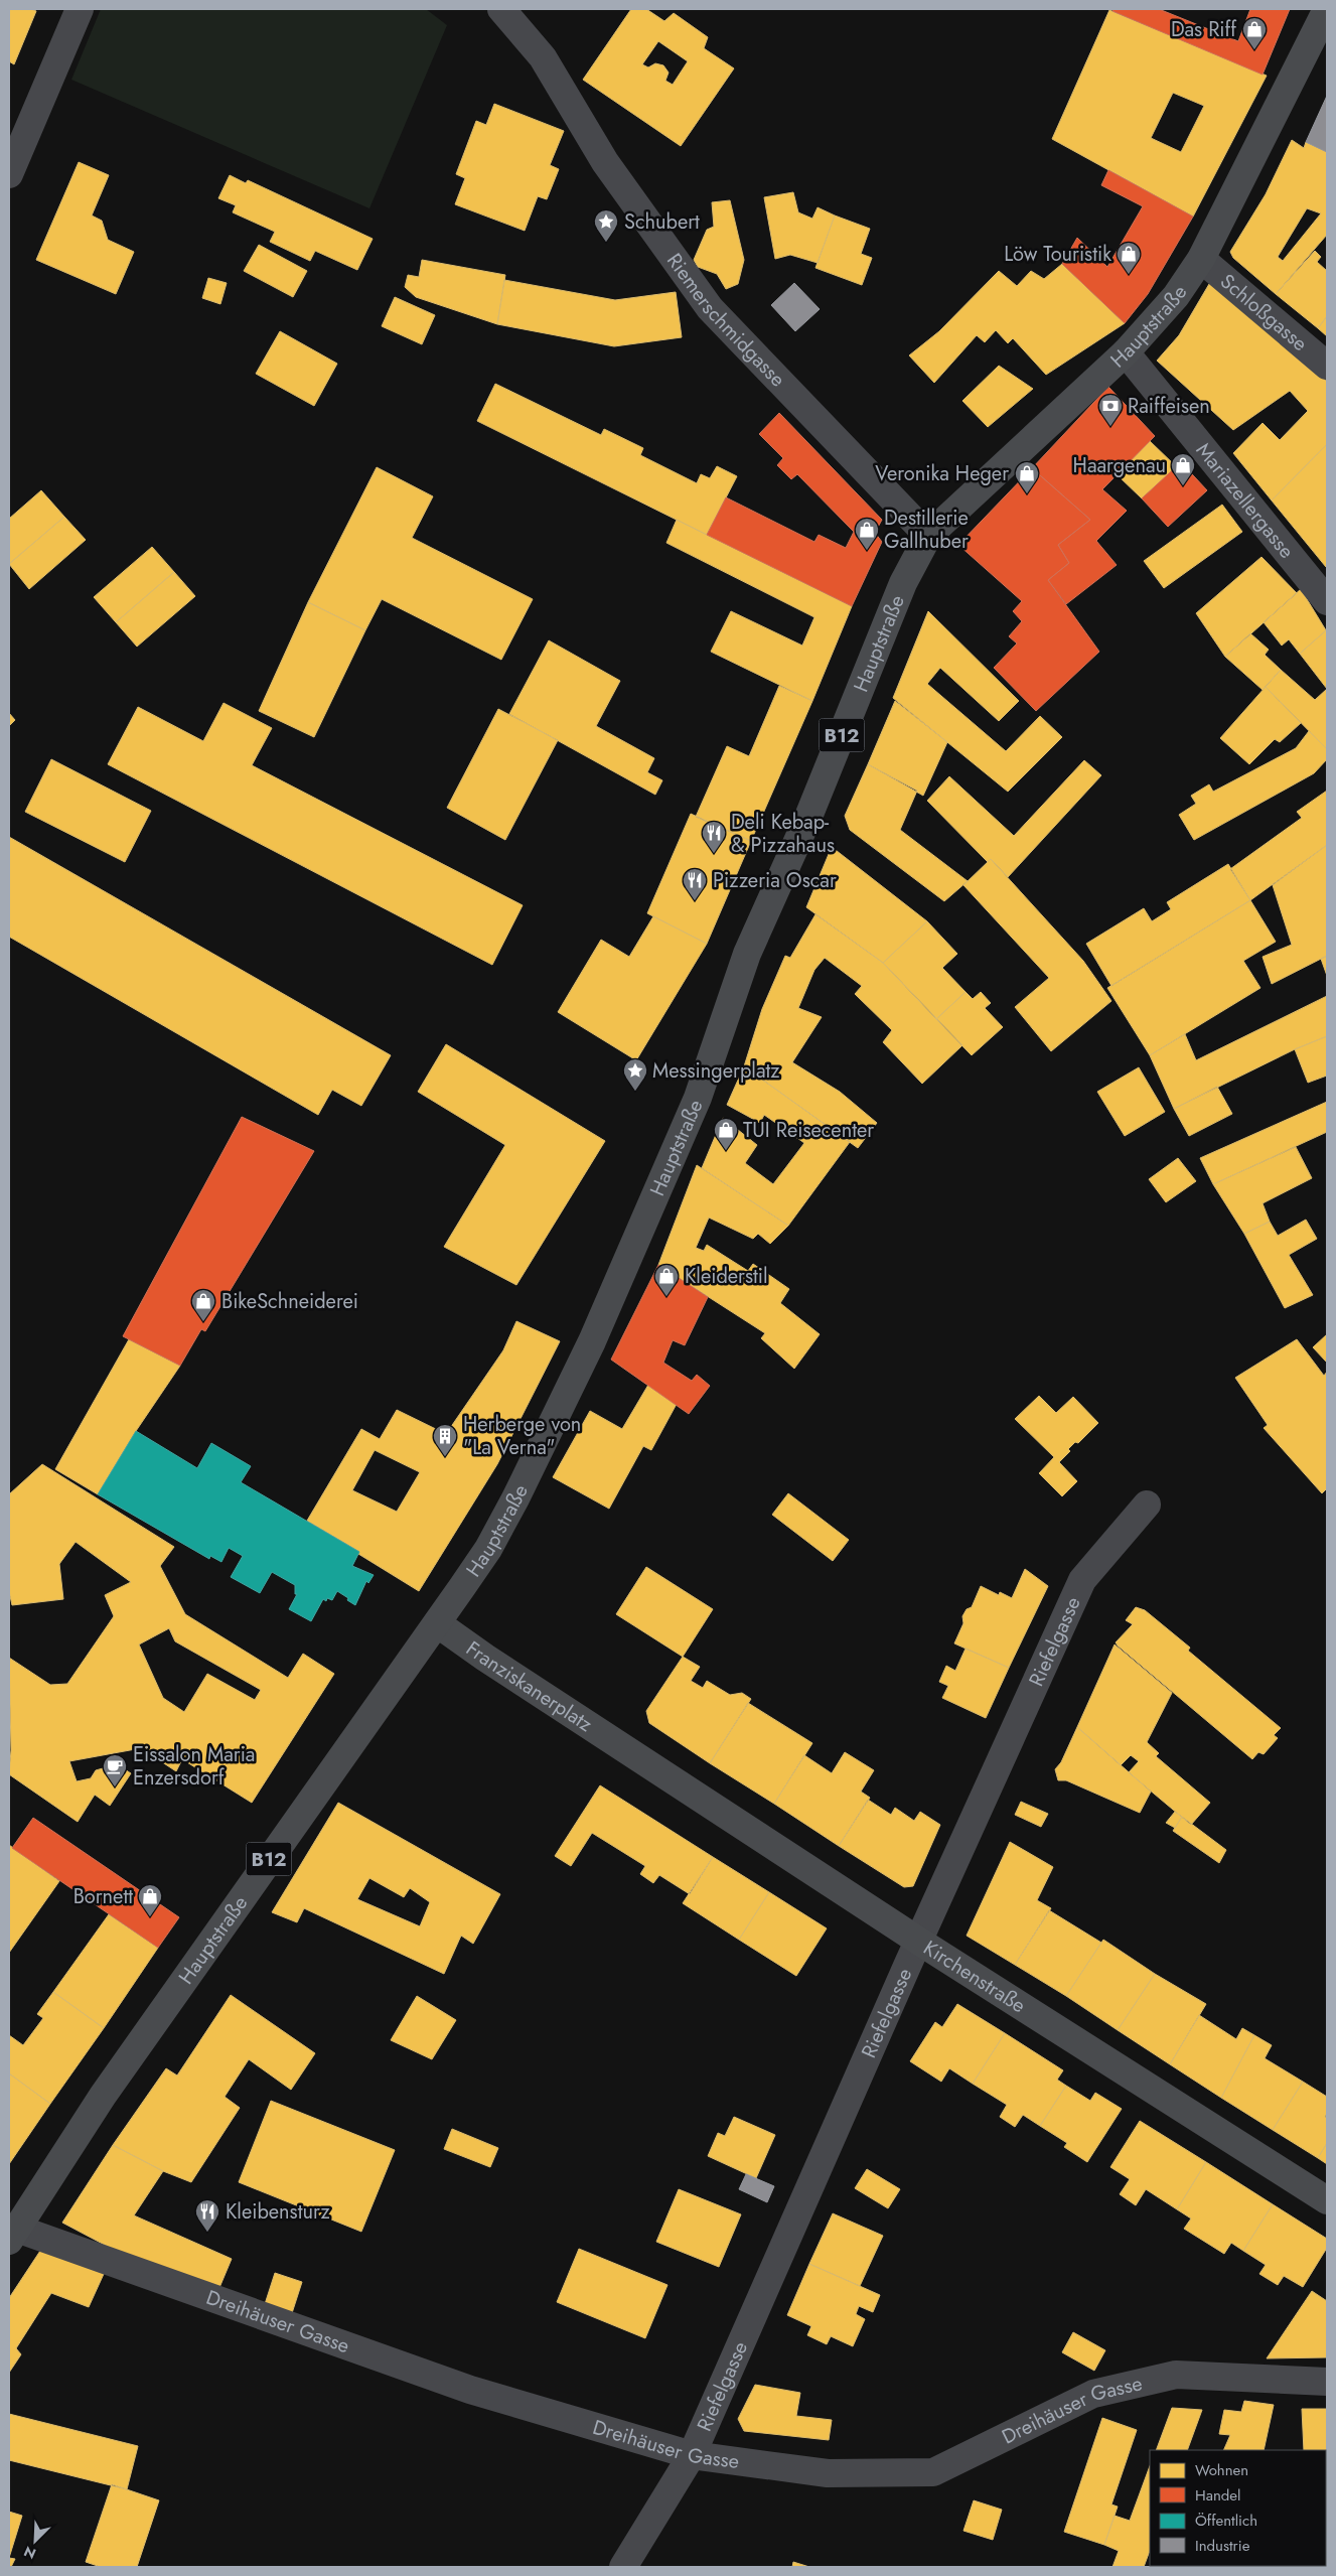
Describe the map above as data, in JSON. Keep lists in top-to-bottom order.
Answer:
{
  "streets": {
    "main road": [
      "Hauptstraße",
      "B12",
      "Franziskanerplatz",
      "Kirchenstraße"
    ],
    "street": [
      "Schloßgasse",
      "Riemerschmidgasse",
      "Mariazellergasse",
      "Riefelgasse",
      "Dreihäuser Gasse"
    ]
  },
  "crossings": [
    ["Schloßgasse", "Hauptstraße"],
    ["Riemerschmidgasse", "Hauptstraße"],
    ["Hauptstraße", "Mariazellergasse"],
    ["Hauptstraße", "Franziskanerplatz"],
    ["Hauptstraße", "Dreihäuser Gasse"],
    ["Riefelgasse", "Kirchenstraße"],
    ["Riefelgasse", "Dreihäuser Gasse"],
    ["Franziskanerplatz", "Kirchenstraße"]
  ],
  "places": {
    "shop": [
      "Das Riff",
      "Löw Touristik",
      "Haargenau",
      "Veronika Heger",
      "Destillerie Gallhuber",
      "TUI Reisecenter",
      "Kleiderstil",
      "BikeSchneiderei",
      "Bornett"
    ],
    "place": ["Schubert", "Messingerplatz"],
    "bank": ["Raiffeisen"],
    "restaurant": ["Deli Kebap- & Pizzahaus", "Pizzeria Oscar", "Kleibensturz"],
    "building": ["Herberge von \"La Verna\""],
    "cafe": ["Eissalon Maria Enzersdorf"]
  },
  "legend": [
    "Wohnen",
    "Handel",
    "Öffentlich",
    "Industrie"
  ],
  "north": "bottom left"
}
